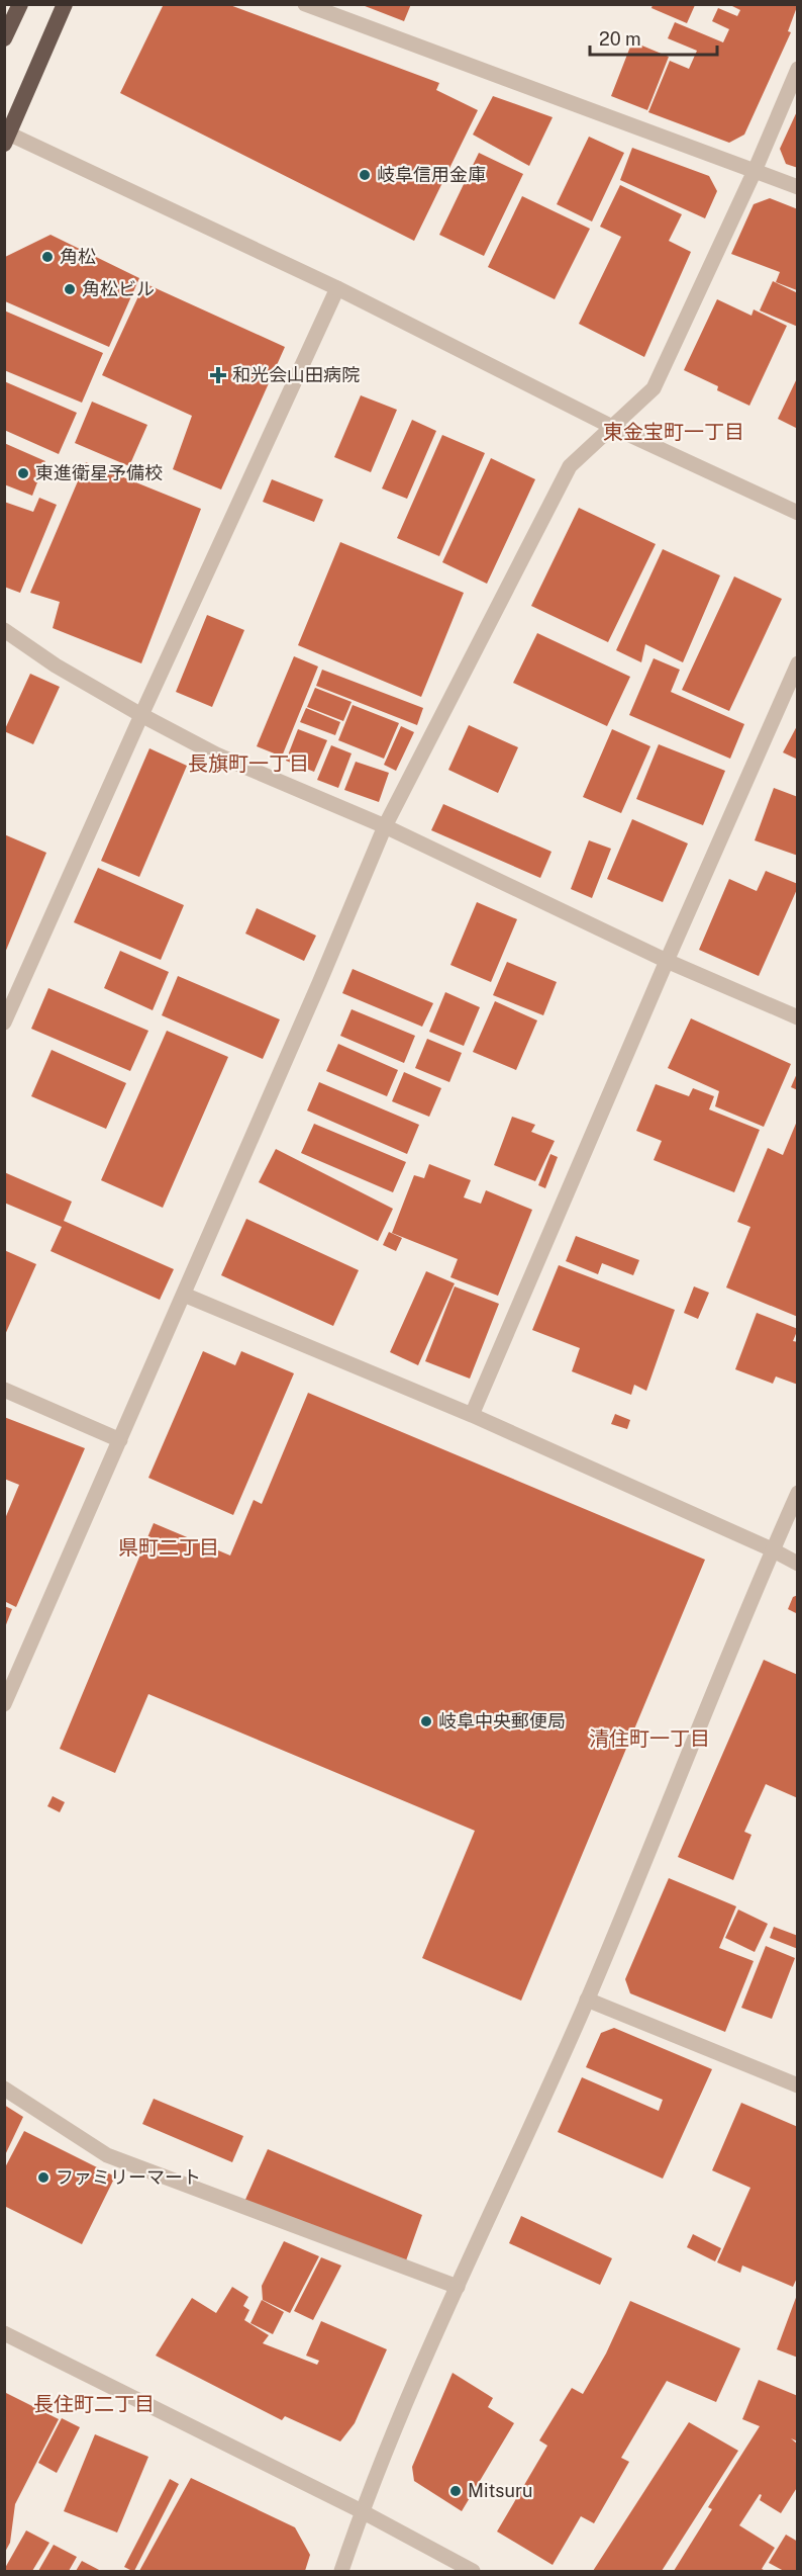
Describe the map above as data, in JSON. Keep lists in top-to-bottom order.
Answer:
{
  "districts": [
    "東金宝町一丁目",
    "長旗町一丁目",
    "県町二丁目",
    "清住町一丁目",
    "長住町二丁目"
  ],
  "places": {
    "other": [
      "岐阜信用金庫",
      "角松",
      "角松ビル",
      "東進衛星予備校",
      "岐阜中央郵便局",
      "ファミリーマート",
      "Mitsuru"
    ],
    "health": ["和光会山田病院"]
  },
  "scale_bar": "20 m"
}
